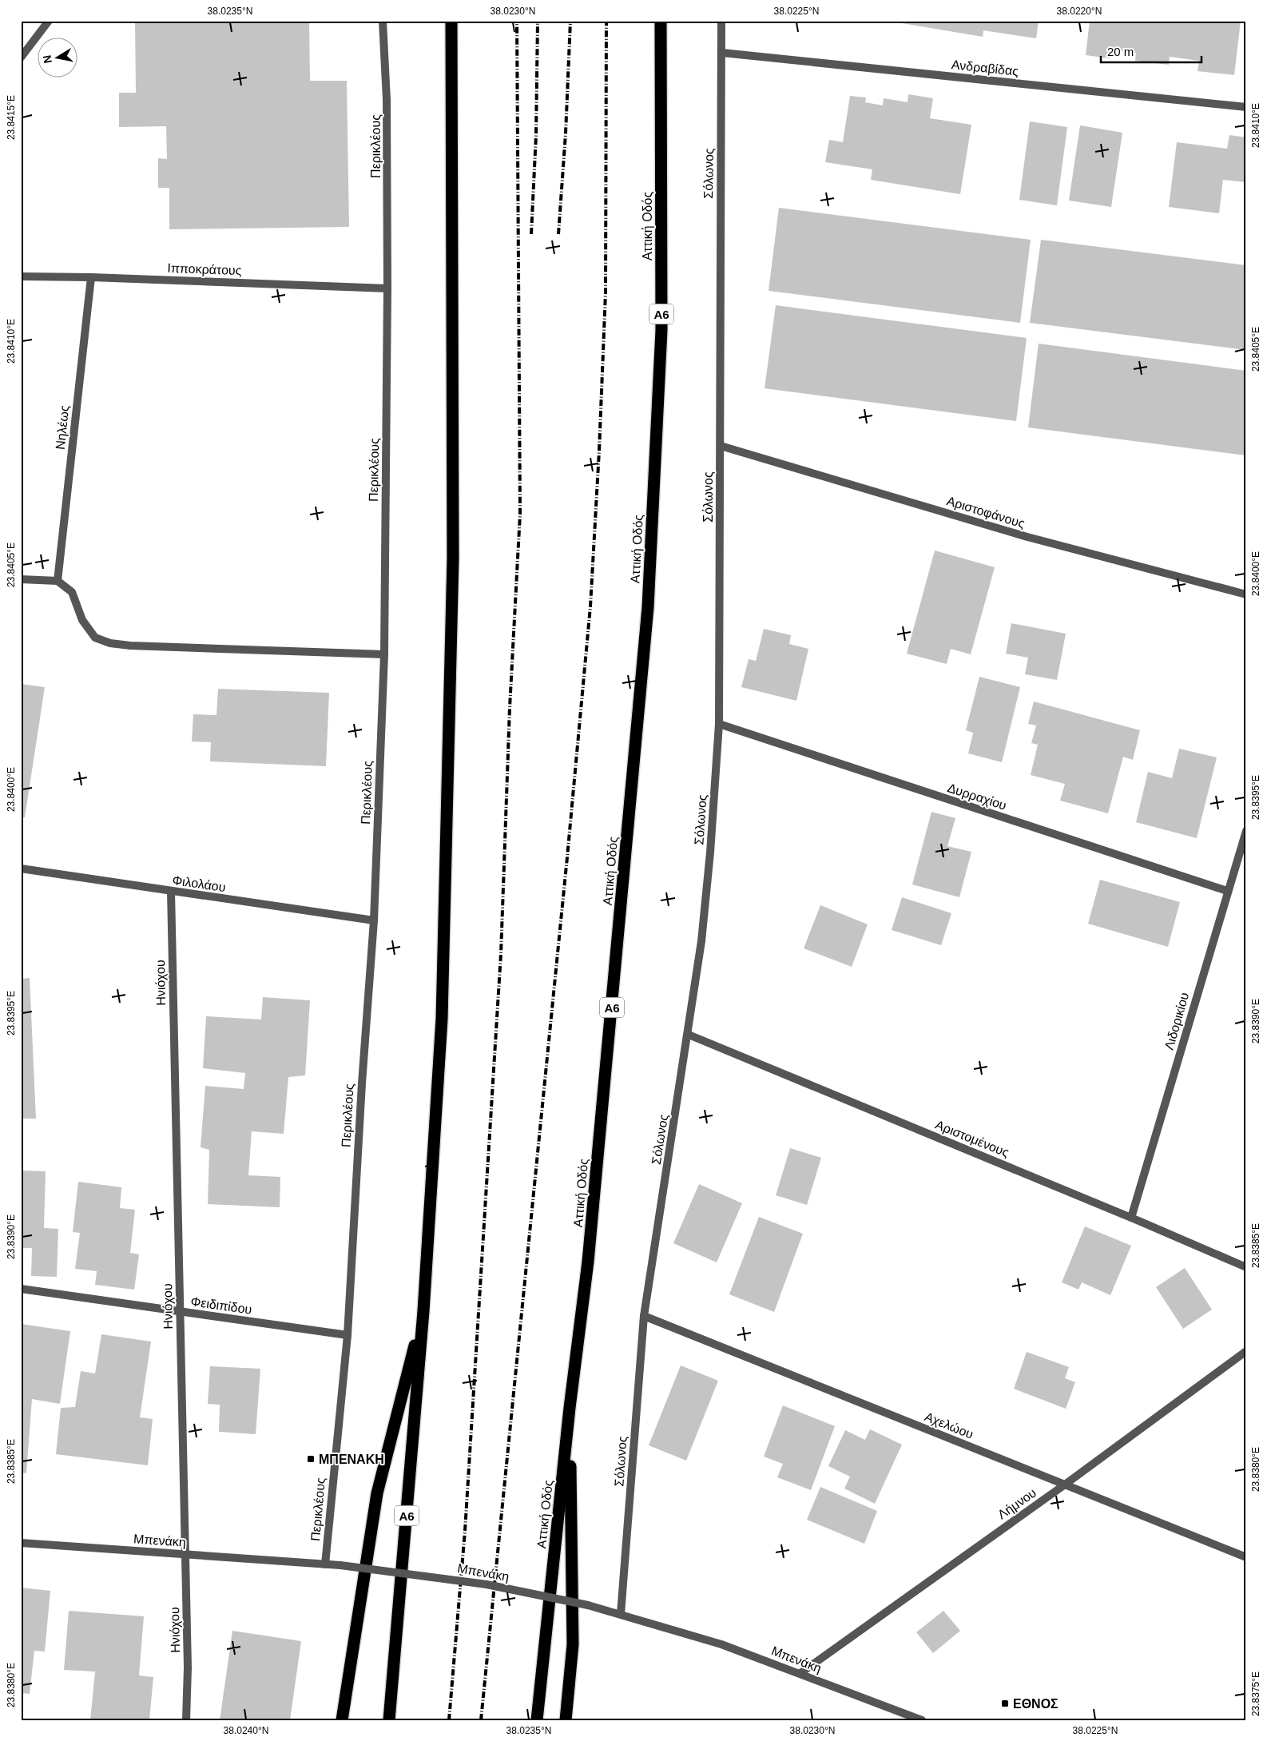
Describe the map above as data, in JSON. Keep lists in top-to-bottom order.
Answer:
{
  "streets": {
    "highway": ["Αττική Οδός", "Α6"],
    "street": [
      "Ανδραβίδας",
      "Περικλέους",
      "Σόλωνος",
      "Ιπποκράτους",
      "Νηλέως",
      "Αριστοφάνους",
      "Δυρραχίου",
      "Φιλολάου",
      "Ηνιόχου",
      "Λιδορικίου",
      "Αριστομένους",
      "Φειδιπίδου",
      "Αχελώου",
      "Λήμνου",
      "Μπενάκη"
    ]
  },
  "crossings": [
    ["Ανδραβίδας", "Σόλωνος"],
    ["Περικλέους", "Ιπποκράτους"],
    ["Περικλέους", "Φιλολάου"],
    ["Περικλέους", "Φειδιπίδου"],
    ["Περικλέους", "Μπενάκη"],
    ["Σόλωνος", "Αριστοφάνους"],
    ["Σόλωνος", "Δυρραχίου"],
    ["Σόλωνος", "Αριστομένους"],
    ["Σόλωνος", "Αχελώου"],
    ["Σόλωνος", "Μπενάκη"],
    ["Ιπποκράτους", "Νηλέως"],
    ["Δυρραχίου", "Λιδορικίου"],
    ["Φιλολάου", "Ηνιόχου"],
    ["Ηνιόχου", "Φειδιπίδου"],
    ["Ηνιόχου", "Μπενάκη"],
    ["Λιδορικίου", "Αριστομένους"],
    ["Αχελώου", "Λήμνου"],
    ["Λήμνου", "Μπενάκη"]
  ],
  "places": {
    "transit": ["ΜΠΕΝΑΚΗ", "ΕΘΝΟΣ"]
  },
  "scale_bar": "20 m",
  "north": "left",
  "coordinates": [
    "38.0235°N",
    "38.0230°N",
    "38.0225°N",
    "38.0220°N",
    "23.8415°E",
    "23.8410°E",
    "23.8405°E",
    "23.8400°E",
    "23.8395°E",
    "23.8390°E",
    "23.8385°E",
    "23.8380°E",
    "23.8375°E",
    "38.0240°N"
  ]
}
